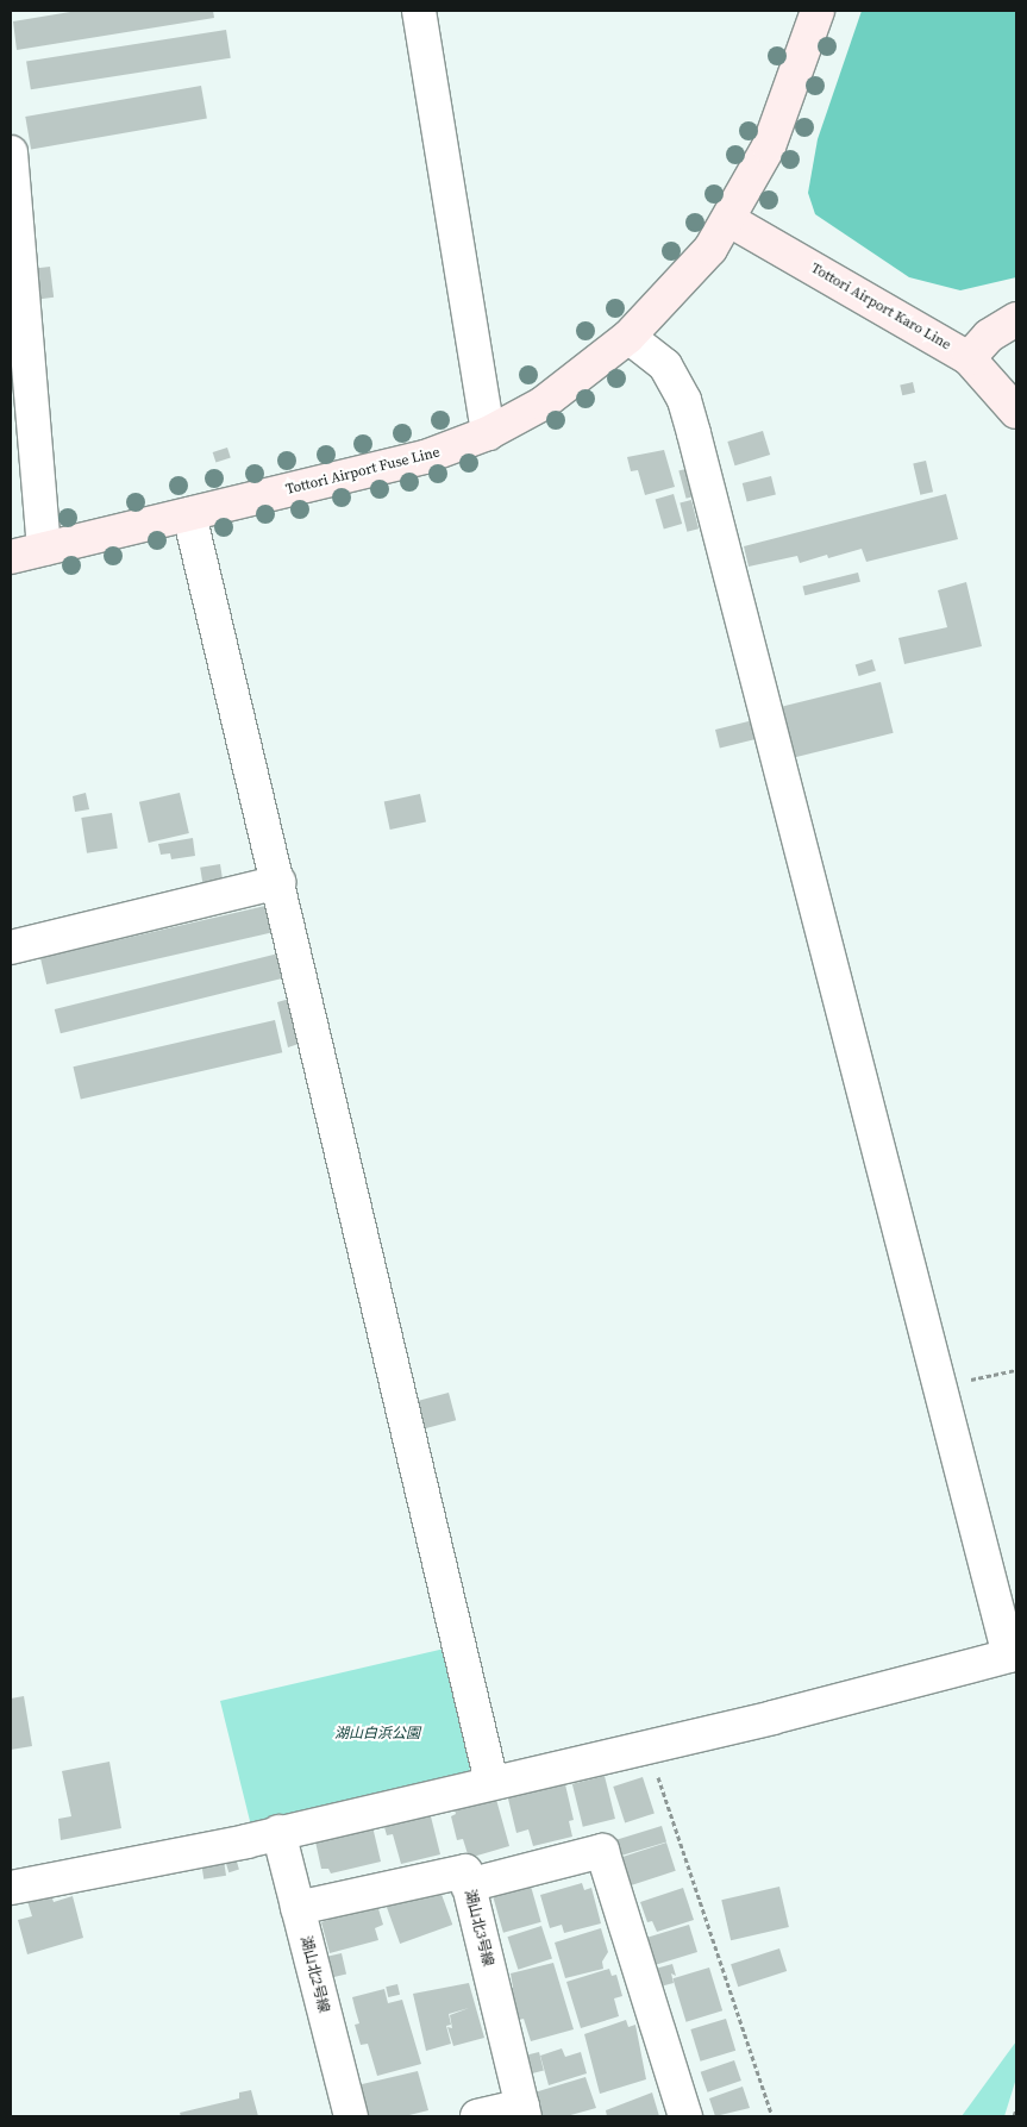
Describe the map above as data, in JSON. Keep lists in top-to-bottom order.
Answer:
{
  "streets": {
    "main road": ["Tottori Airport Karo Line", "Tottori Airport Fuse Line"],
    "street": ["湖山北3号線", "湖山北2号線"]
  },
  "crossings": [
    ["Tottori Airport Karo Line", "Tottori Airport Fuse Line"],
    ["湖山北3号線", "湖山北2号線"]
  ],
  "parks": ["湖山白浜公園"]
}
